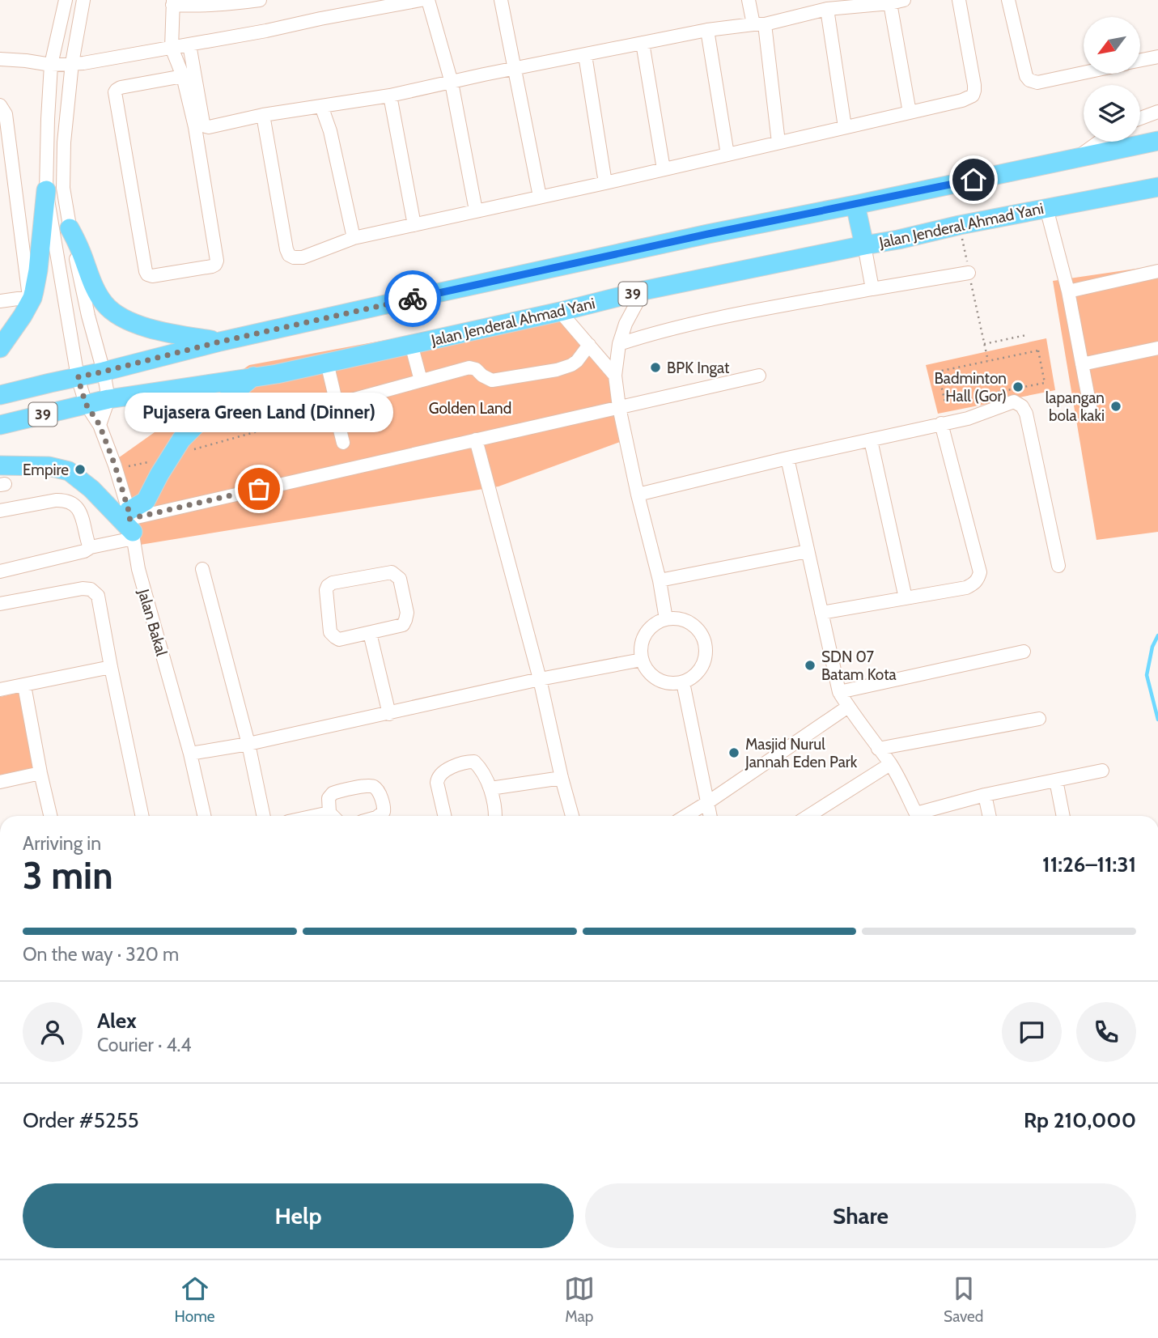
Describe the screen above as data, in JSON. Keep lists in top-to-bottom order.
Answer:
{
  "streets": {
    "highway": ["Jalan Jenderal Ahmad Yani", "39"],
    "street": ["Jalan Bakal"]
  },
  "crossings": [
    ["Jalan Jenderal Ahmad Yani", "Jalan Bakal"],
    ["39", "Jalan Bakal"]
  ],
  "parks": ["Golden Land"],
  "places": [
    "BPK Ingat",
    "Badminton Hall (Gor)",
    "lapangan bola kaki",
    "Empire",
    "Pujasera Green Land (Dinner)",
    "SDN 07 Batam Kota",
    "Masjid Nurul Jannah Eden Park"
  ],
  "north": "bottom left",
  "page": {
    "bubble": "Pujasera Green Land (Dinner)",
    "heading": ["3 min", "Arriving in", "11:26–11:31"],
    "panel": [
      "Alex",
      "Courier · 4.4",
      "Order #5255",
      "Rp 210,000"
    ],
    "bar": "On the way · 320 m",
    "buttons": ["Help", "Share"],
    "tabs": ["Home", "Map", "Saved"]
  }
}
